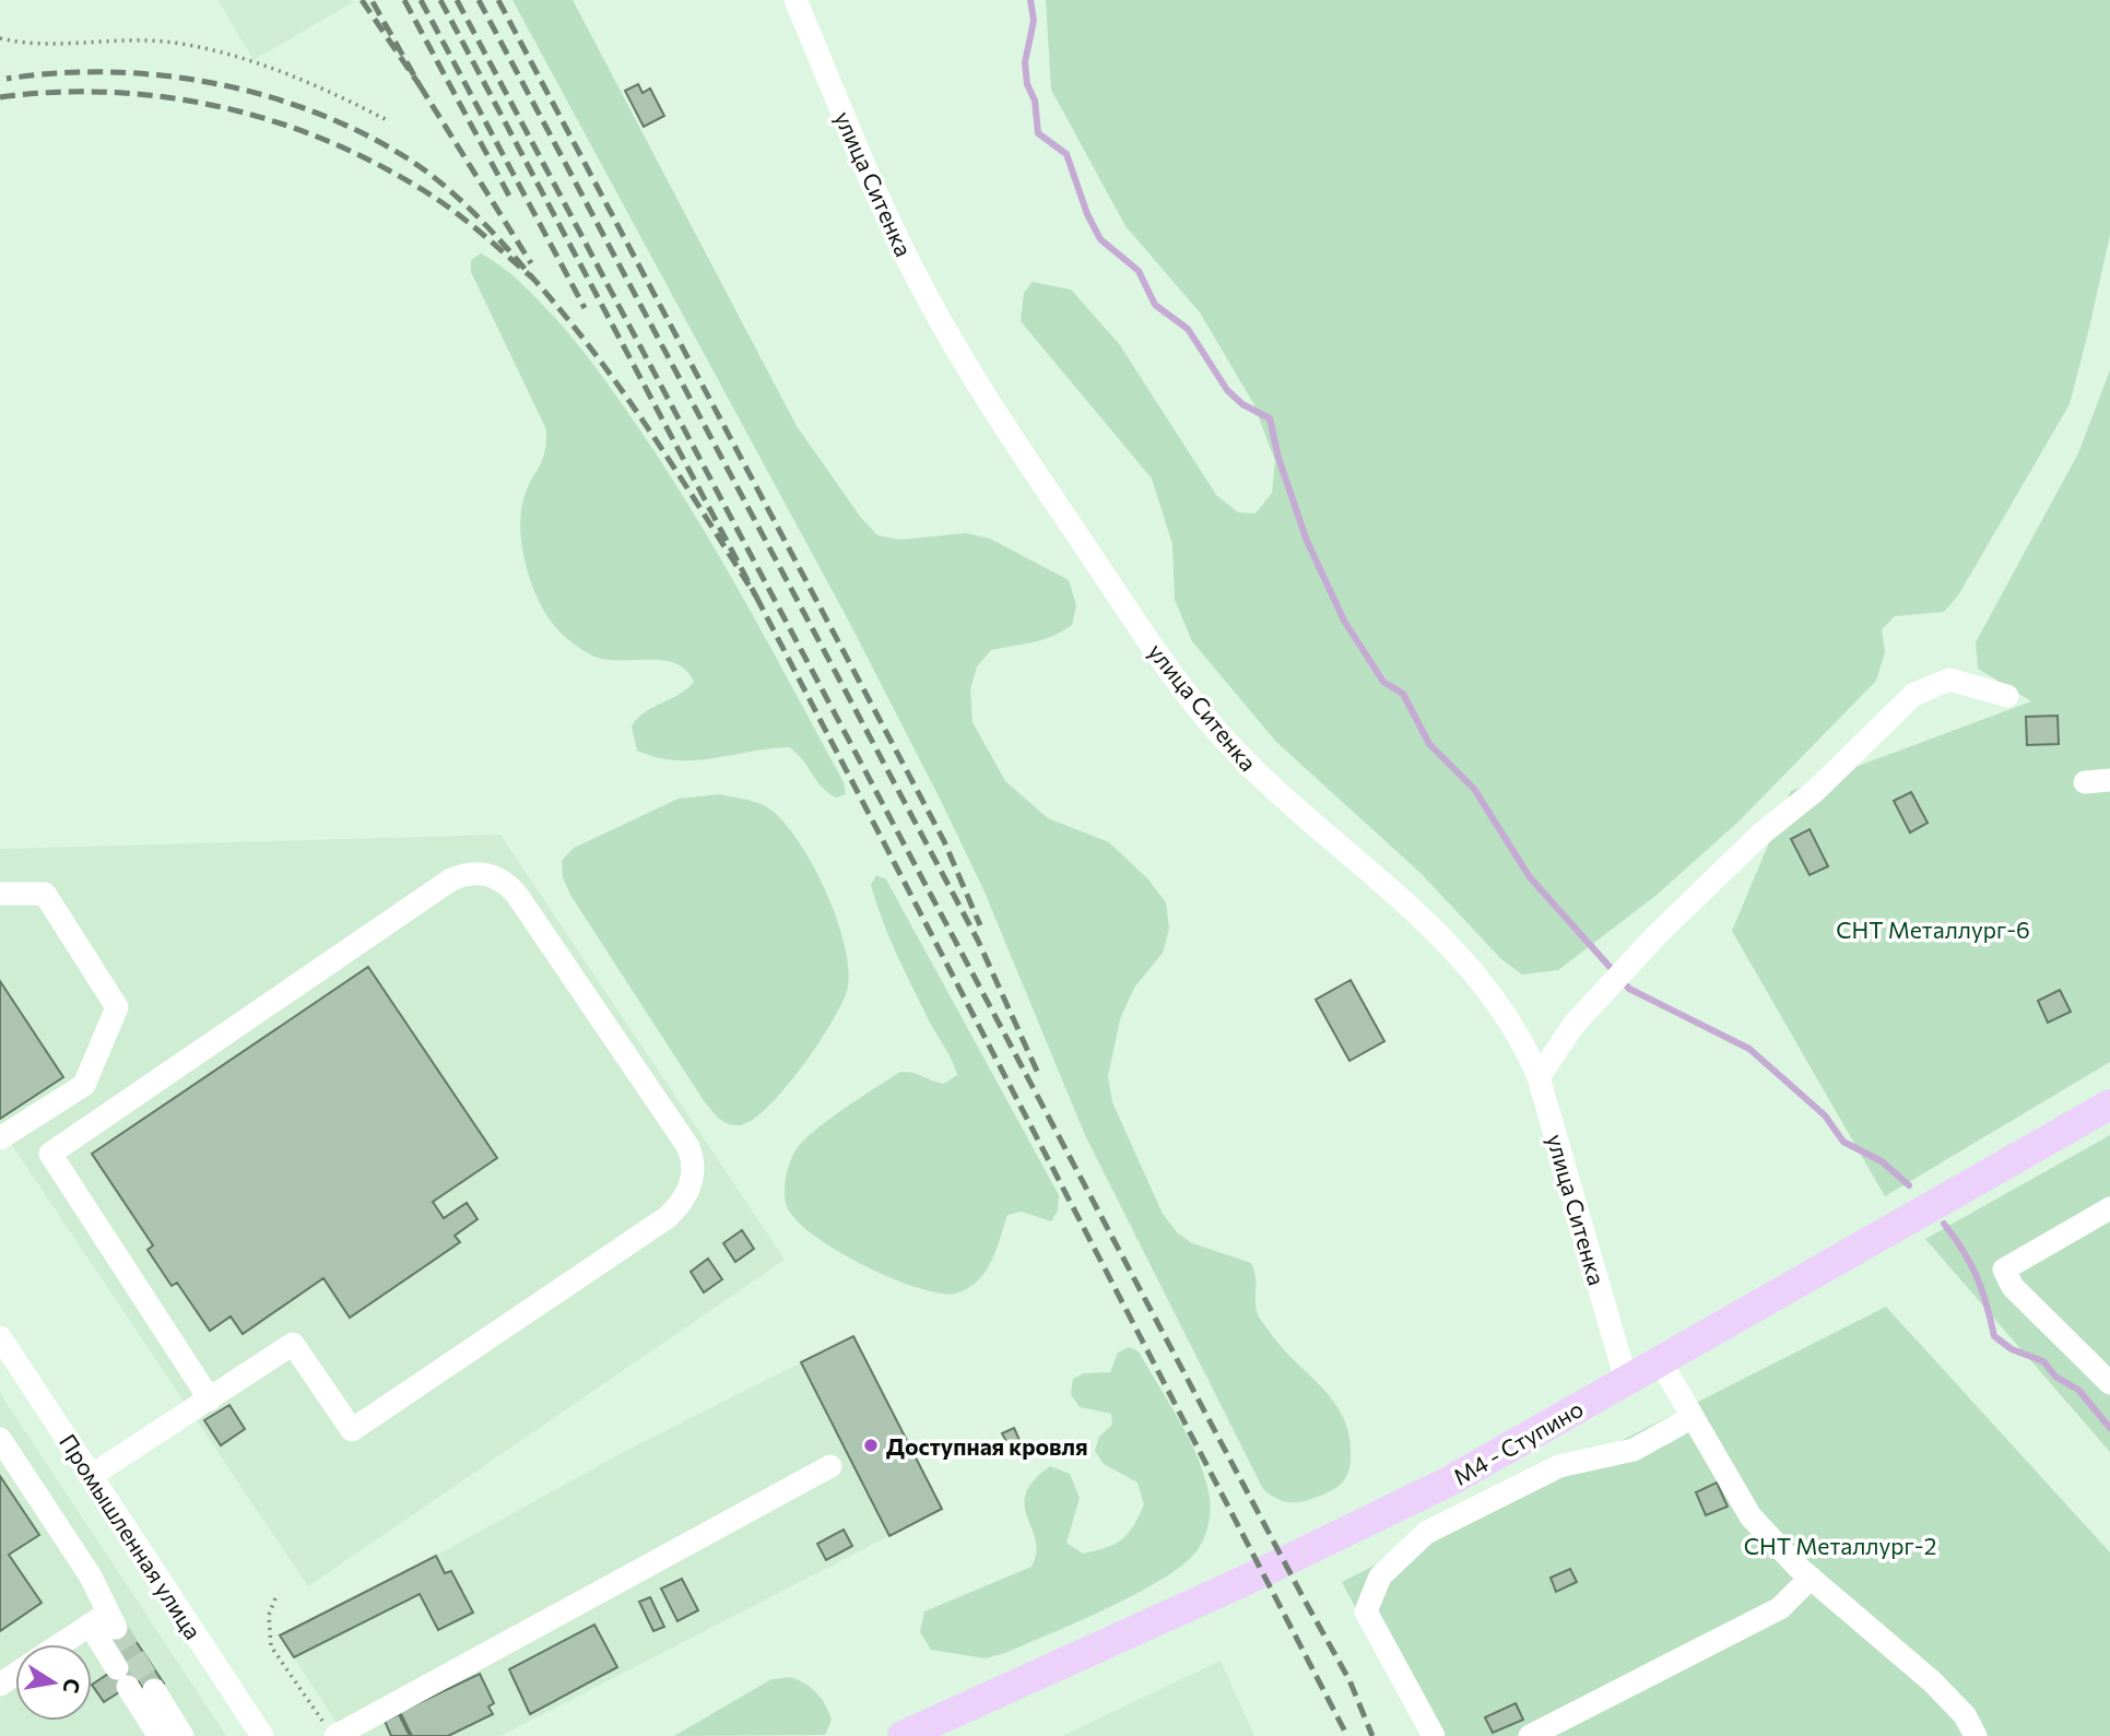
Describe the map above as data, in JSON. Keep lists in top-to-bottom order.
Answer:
{
  "streets": {
    "main road": ["М4 - Ступино"],
    "street": ["улица Ситенка", "Промышленная улица"]
  },
  "crossings": [
    ["улица Ситенка", "М4 - Ступино"]
  ],
  "parks": ["СНТ Металлург-6", "СНТ Металлург-2"],
  "places": ["Доступная кровля"],
  "north": "right"
}
